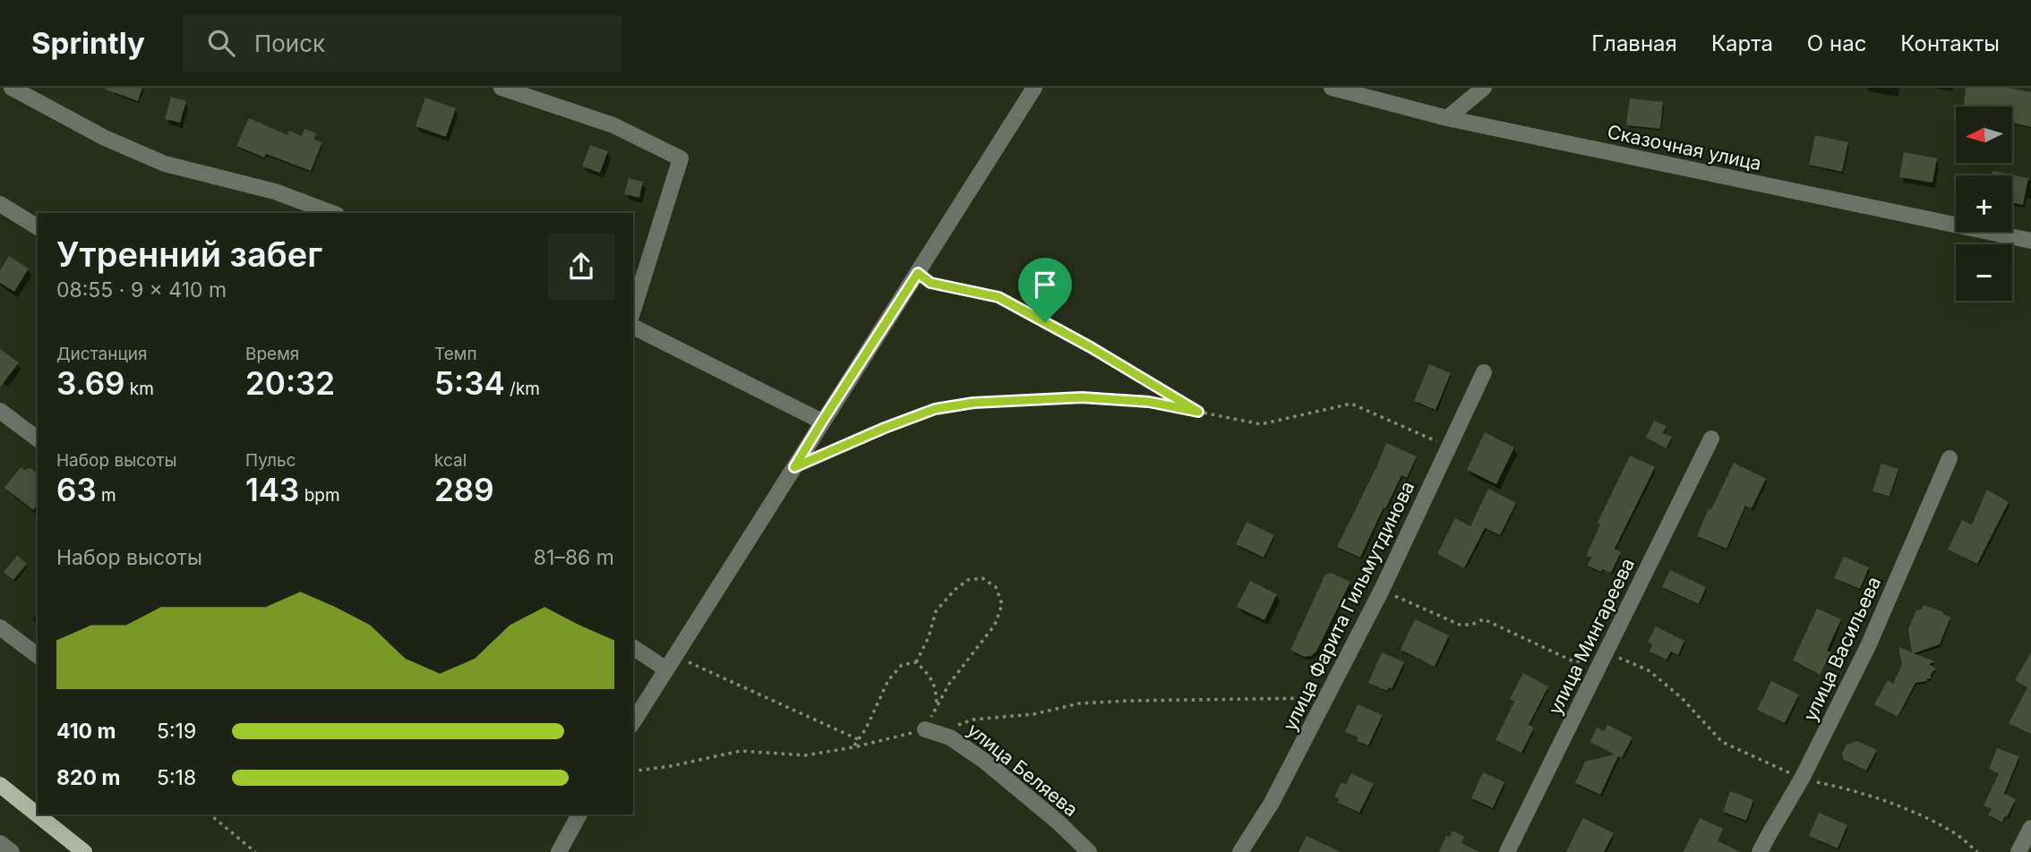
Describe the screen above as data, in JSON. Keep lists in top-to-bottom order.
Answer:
{
  "streets": {
    "street": [
      "Сказочная улица",
      "улица Фарита Гильмутдинова",
      "улица Мингареева",
      "улица Васильева",
      "улица Беляева"
    ]
  },
  "north": "left",
  "page": {
    "header": "Sprintly",
    "search": "Поиск",
    "nav": [
      "Главная",
      "Карта",
      "О нас",
      "Контакты"
    ],
    "map_buttons": ["+", "−"],
    "heading": ["Утренний забег", "08:55 · 9 × 410 m"],
    "stats": [
      ["Дистанция", "3.69 km"],
      ["Время", "20:32"],
      ["Темп", "5:34 /km"],
      ["Набор высоты", "63 m"],
      ["Пульс", "143 bpm"],
      ["kcal", "289"]
    ],
    "chart": ["Набор высоты", "81–86 m"],
    "list": [
      {
        "name": "410 m",
        "note": "5:19"
      },
      {
        "name": "820 m",
        "note": "5:18"
      }
    ]
  }
}
